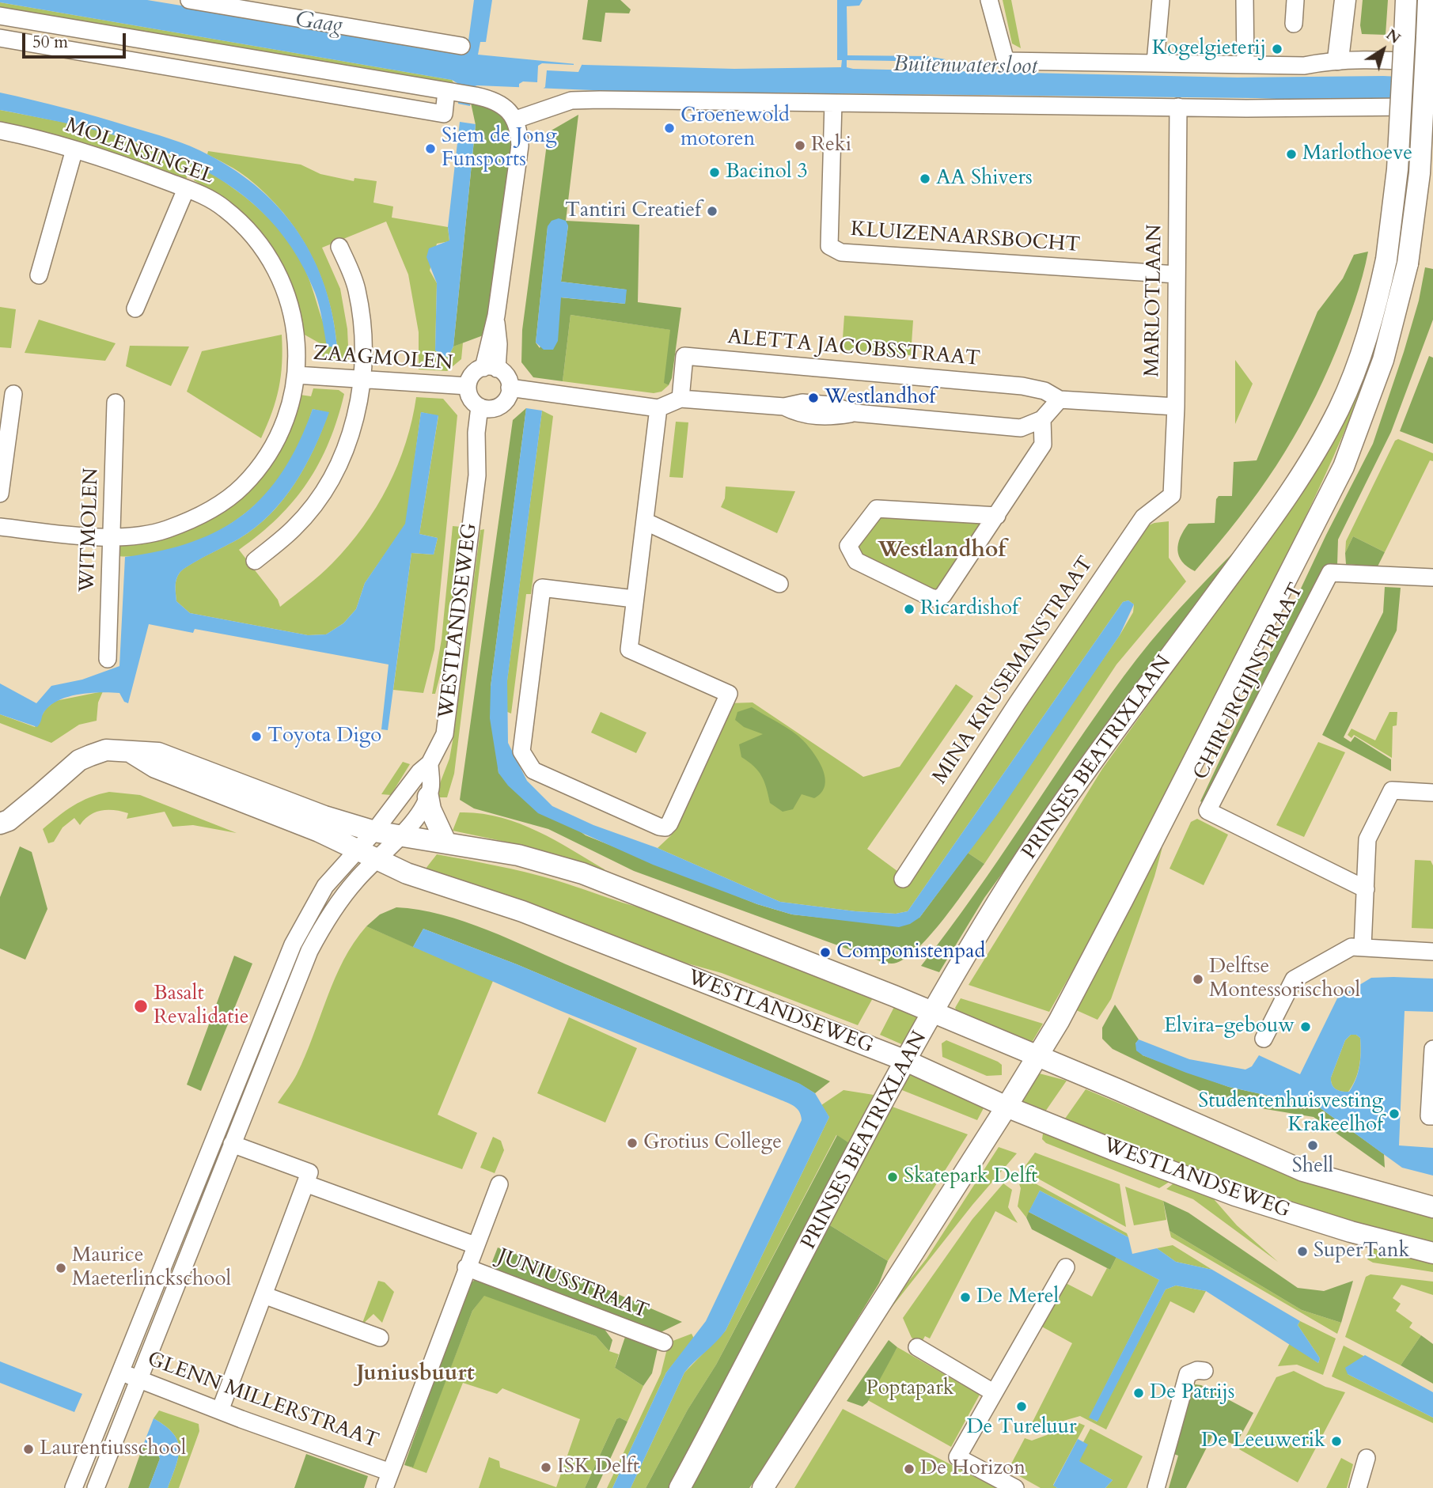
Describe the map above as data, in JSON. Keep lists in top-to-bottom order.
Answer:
{
  "streets": {
    "main road": ["WESTLANDSEWEG", "PRINSES BEATRIXLAAN"],
    "street": [
      "MOLENSINGEL",
      "KLUIZENAARSBOCHT",
      "MARLOTLAAN",
      "ALETTA JACOBSSTRAAT",
      "ZAAGMOLEN",
      "WITMOLEN",
      "MINA KRUSEMANSTRAAT",
      "CHIRURGIJNSTRAAT",
      "JUNIUSSTRAAT",
      "GLENN MILLERSTRAAT"
    ]
  },
  "crossings": [
    ["MOLENSINGEL", "ZAAGMOLEN"],
    ["MOLENSINGEL", "WITMOLEN"],
    ["KLUIZENAARSBOCHT", "MARLOTLAAN"],
    ["MARLOTLAAN", "ALETTA JACOBSSTRAAT"],
    ["MARLOTLAAN", "MINA KRUSEMANSTRAAT"],
    ["ZAAGMOLEN", "WESTLANDSEWEG"],
    ["WESTLANDSEWEG", "PRINSES BEATRIXLAAN"],
    ["WESTLANDSEWEG", "GLENN MILLERSTRAAT"],
    ["JUNIUSSTRAAT", "GLENN MILLERSTRAAT"]
  ],
  "districts": ["Westlandhof", "Juniusbuurt"],
  "water": ["Gaag", "Buitenwatersloot"],
  "parks": ["Poptapark"],
  "places": [
    "Kogelgieterij",
    "Groenewold motoren",
    "Reki",
    "Siem de Jong Funsports",
    "Marlothoeve",
    "Bacinol 3",
    "AA Shivers",
    "Tantiri Creatief",
    "Westlandhof",
    "Ricardishof",
    "Toyota Digo",
    "Componistenpad",
    "Delftse Montessorischool",
    "Basalt Revalidatie",
    "Elvira-gebouw",
    "Studentenhuisvesting Krakeelhof",
    "Grotius College",
    "Shell",
    "Skatepark Delft",
    "SuperTank",
    "Maurice Maeterlinckschool",
    "De Merel",
    "De Patrijs",
    "De Tureluur",
    "De Leeuwerik",
    "Laurentiusschool",
    "ISK Delft",
    "De Horizon"
  ],
  "scale_bar": "50 m",
  "north": "top right"
}
